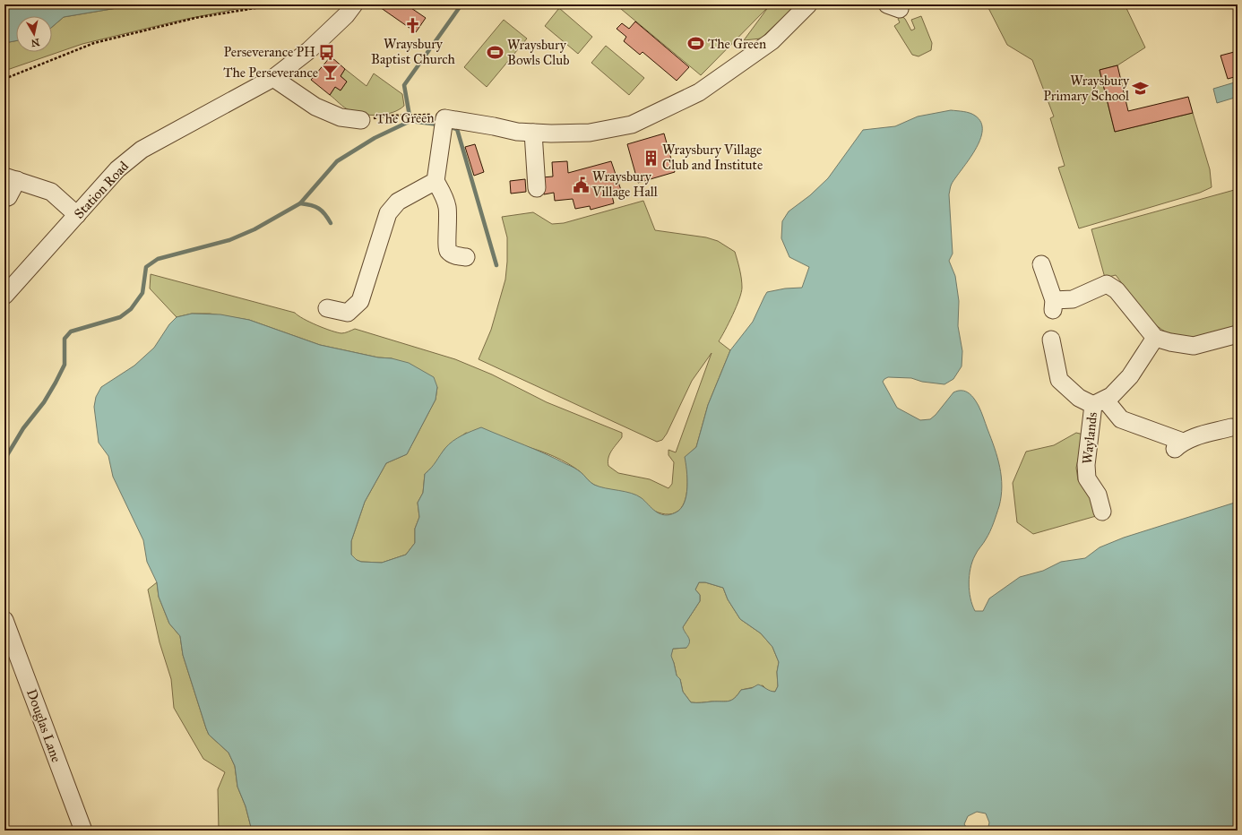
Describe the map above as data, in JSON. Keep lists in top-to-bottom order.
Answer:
{
  "streets": {
    "street": [
      "The Green",
      "Station Road",
      "Waylands",
      "Douglas Lane"
    ]
  },
  "crossings": [
    ["The Green", "Station Road"]
  ],
  "places": {
    "church": ["Wraysbury Baptist Church"],
    "sports": ["The Green", "Wraysbury Bowls Club"],
    "bus stop": ["Perseverance PH"],
    "bar": ["The Perseverance"],
    "school or university": ["Wraysbury Primary School"],
    "building": ["Wraysbury Village Club and Institute"],
    "public building": ["Wraysbury Village Hall"]
  },
  "north": "bottom"
}
